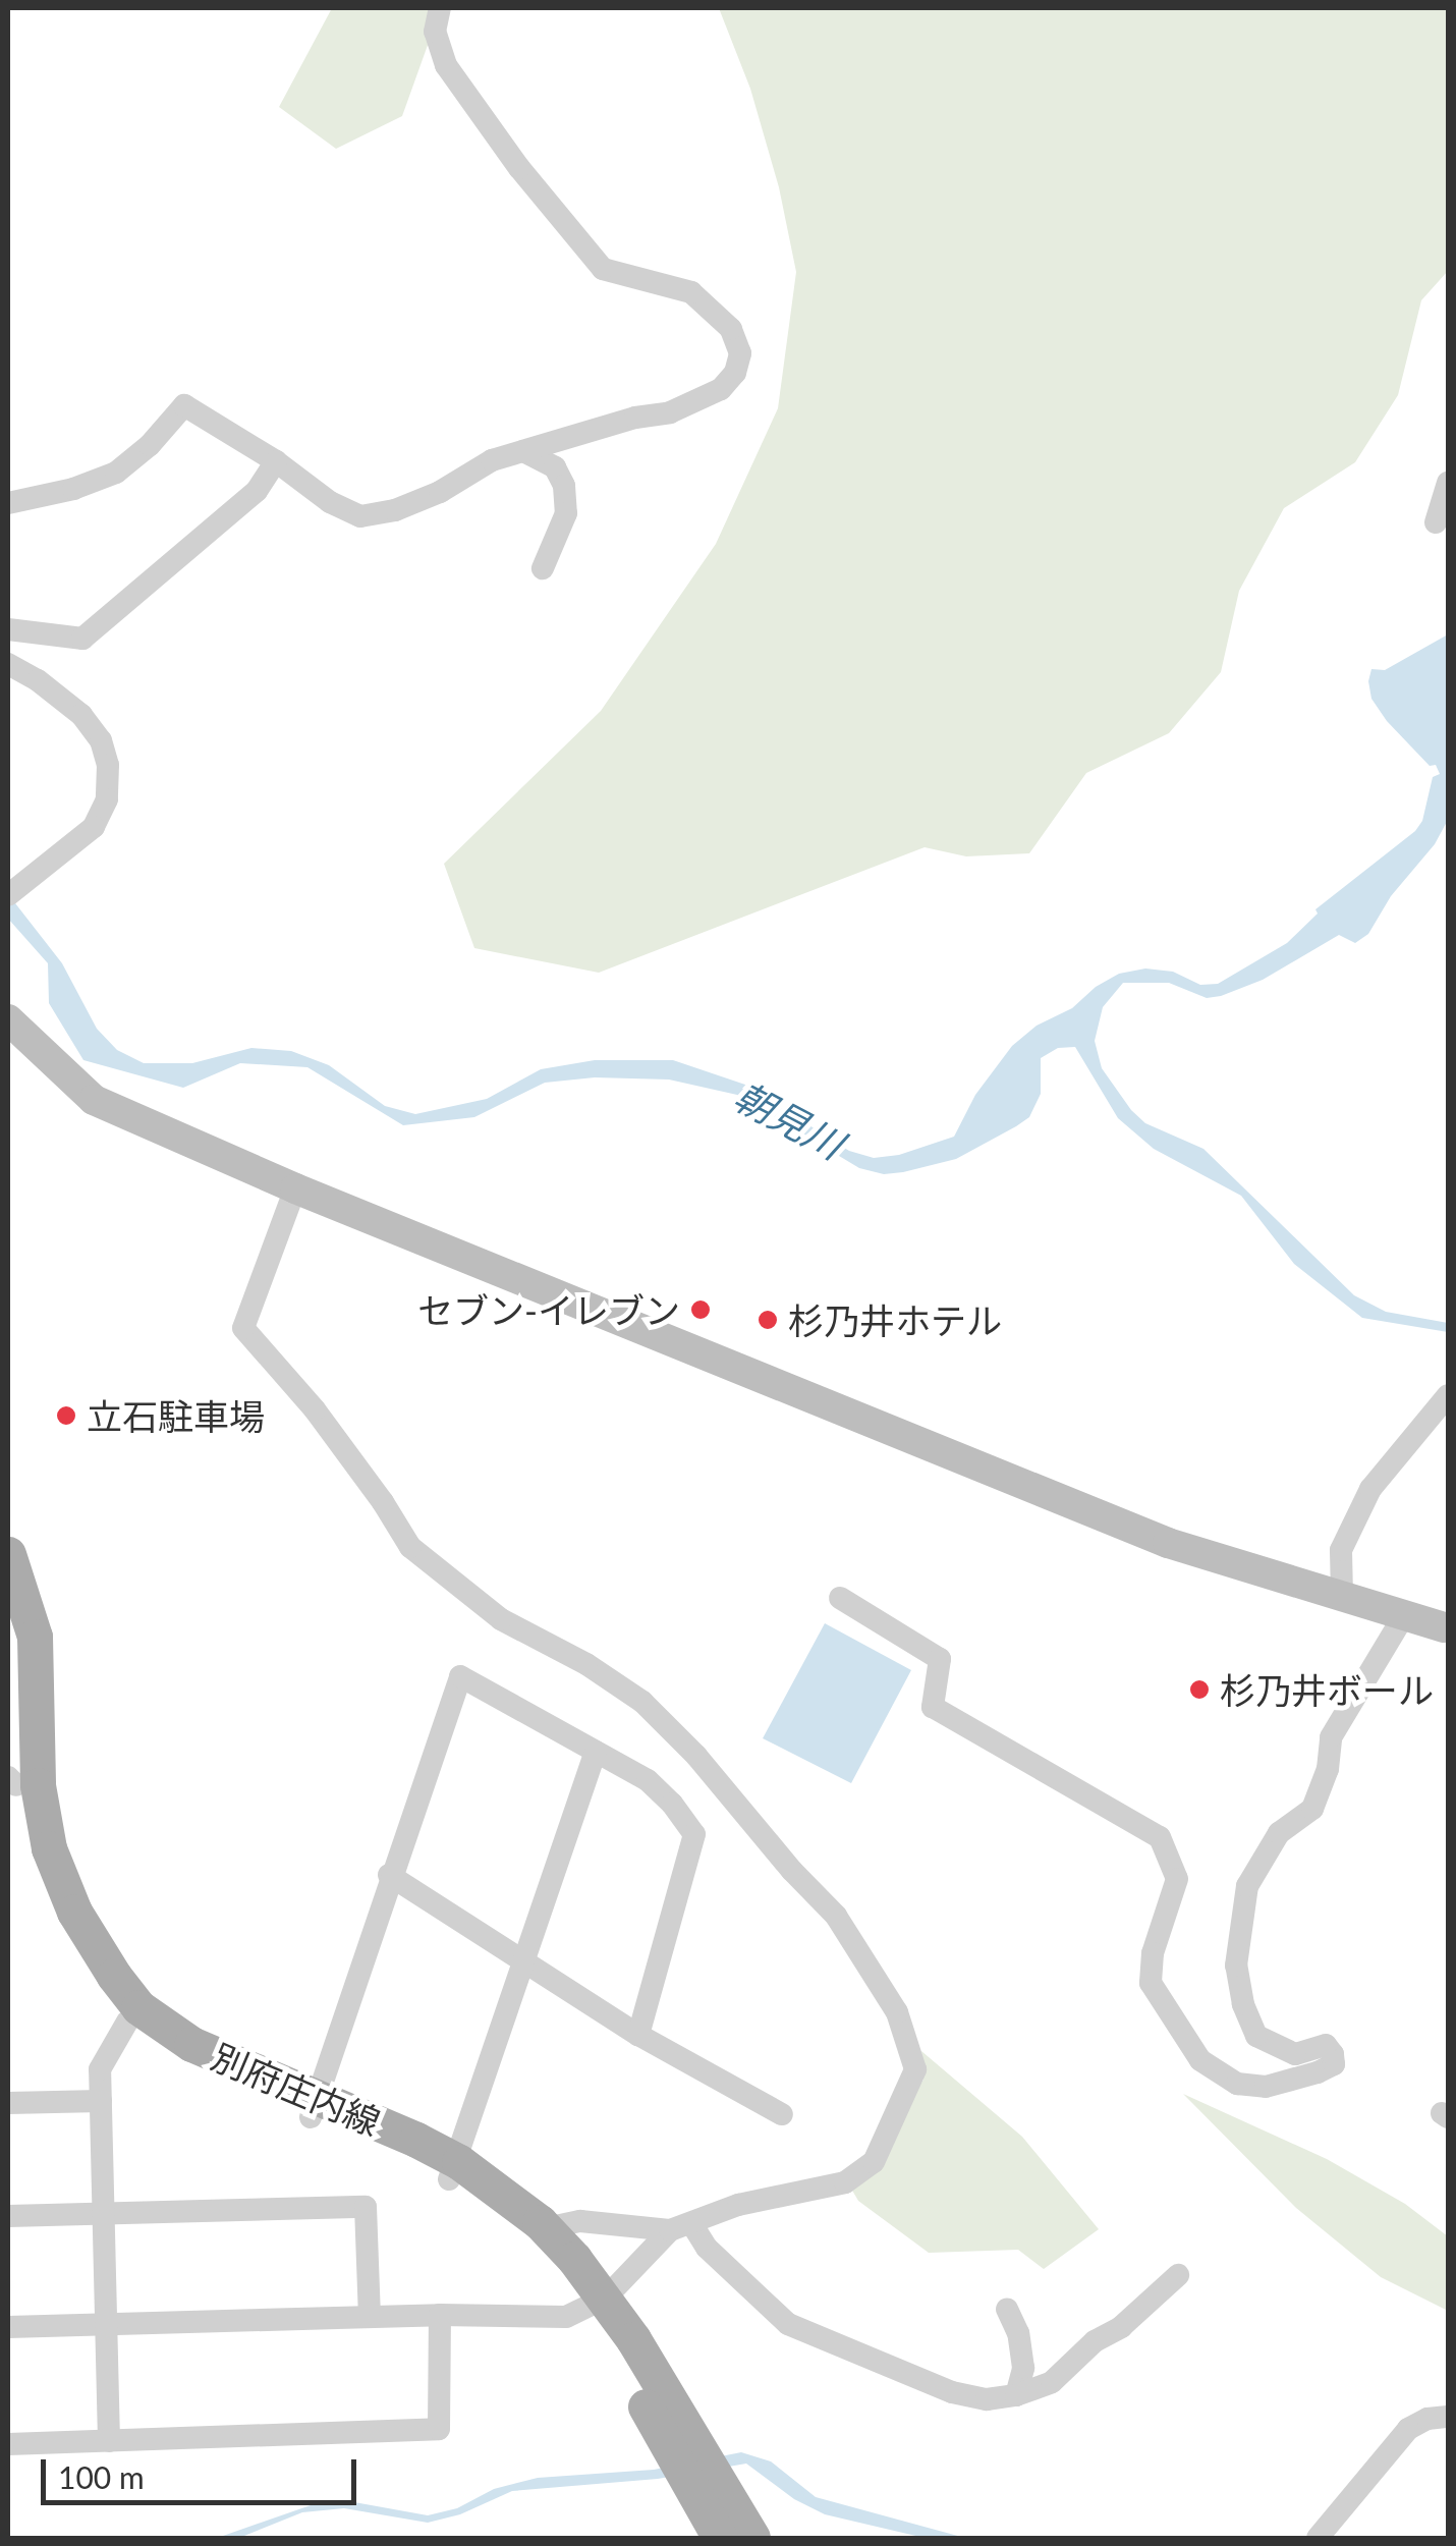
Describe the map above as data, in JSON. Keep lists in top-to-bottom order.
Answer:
{
  "streets": {
    "main road": ["別府庄内線"]
  },
  "water": ["朝見川"],
  "places": [
    "セブン-イレブン",
    "杉乃井ホテル",
    "立石駐車場",
    "杉乃井ボール"
  ],
  "scale_bar": "100 m"
}
